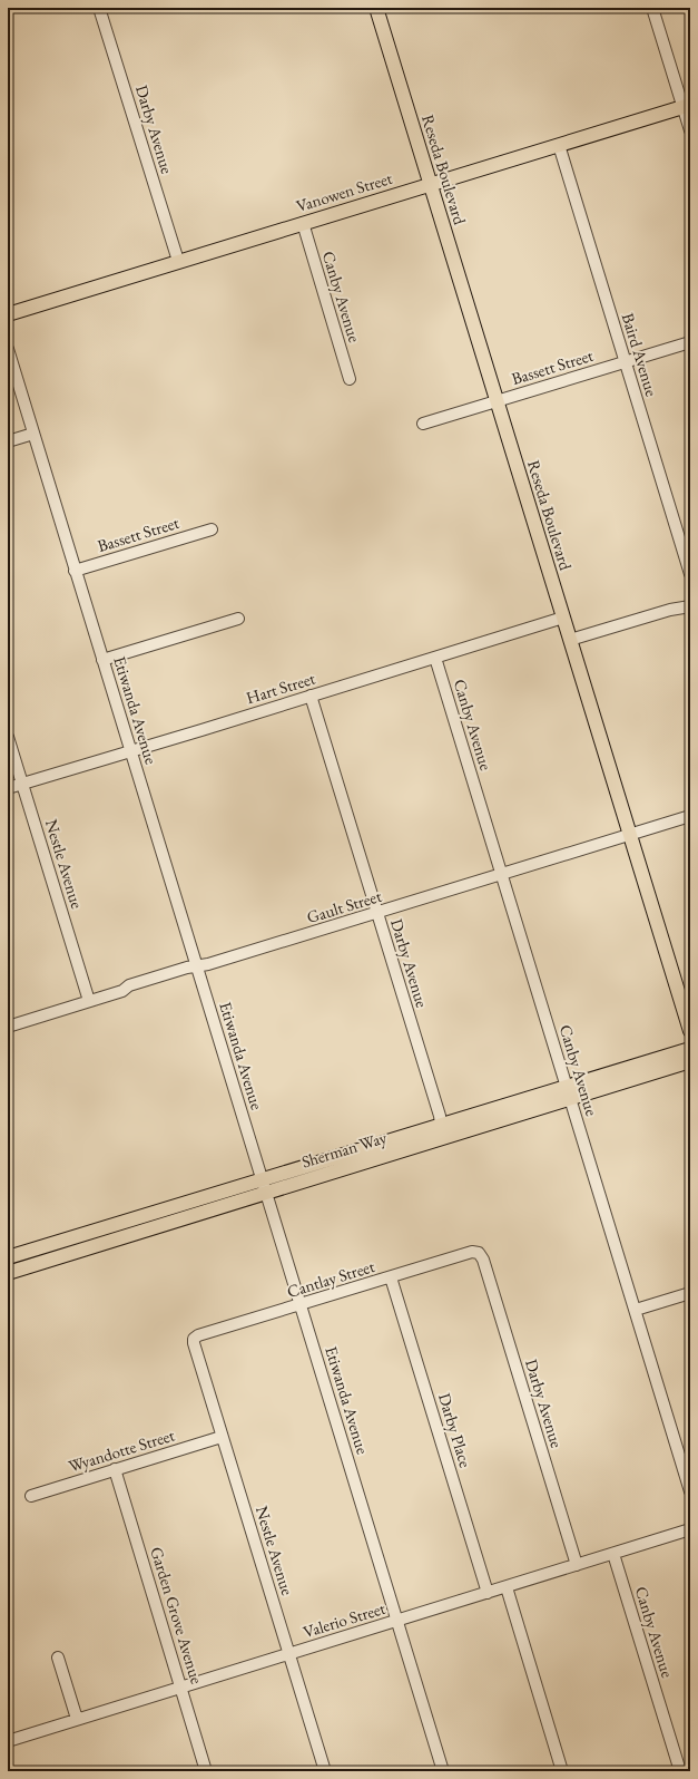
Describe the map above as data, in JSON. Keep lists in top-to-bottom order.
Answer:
{
  "streets": {
    "main road": ["Reseda Boulevard", "Vanowen Street", "Sherman Way"],
    "street": [
      "Darby Avenue",
      "Canby Avenue",
      "Baird Avenue",
      "Bassett Street",
      "Hart Street",
      "Etiwanda Avenue",
      "Nestle Avenue",
      "Gault Street",
      "Cantlay Street",
      "Darby Place",
      "Wyandotte Street",
      "Garden Grove Avenue",
      "Valerio Street"
    ]
  },
  "crossings": [
    ["Darby Avenue", "Vanowen Street"],
    ["Darby Avenue", "Hart Street"],
    ["Darby Avenue", "Gault Street"],
    ["Darby Avenue", "Sherman Way"],
    ["Darby Avenue", "Cantlay Street"],
    ["Darby Avenue", "Valerio Street"],
    ["Reseda Boulevard", "Vanowen Street"],
    ["Reseda Boulevard", "Bassett Street"],
    ["Reseda Boulevard", "Hart Street"],
    ["Reseda Boulevard", "Gault Street"],
    ["Vanowen Street", "Canby Avenue"],
    ["Vanowen Street", "Baird Avenue"],
    ["Canby Avenue", "Hart Street"],
    ["Canby Avenue", "Gault Street"],
    ["Canby Avenue", "Sherman Way"],
    ["Canby Avenue", "Valerio Street"],
    ["Baird Avenue", "Bassett Street"],
    ["Bassett Street", "Etiwanda Avenue"],
    ["Hart Street", "Etiwanda Avenue"],
    ["Hart Street", "Nestle Avenue"],
    ["Etiwanda Avenue", "Gault Street"],
    ["Etiwanda Avenue", "Sherman Way"],
    ["Etiwanda Avenue", "Cantlay Street"],
    ["Etiwanda Avenue", "Valerio Street"],
    ["Nestle Avenue", "Gault Street"],
    ["Nestle Avenue", "Cantlay Street"],
    ["Nestle Avenue", "Wyandotte Street"],
    ["Nestle Avenue", "Valerio Street"],
    ["Cantlay Street", "Darby Place"],
    ["Darby Place", "Valerio Street"],
    ["Wyandotte Street", "Garden Grove Avenue"],
    ["Garden Grove Avenue", "Valerio Street"]
  ]
}
